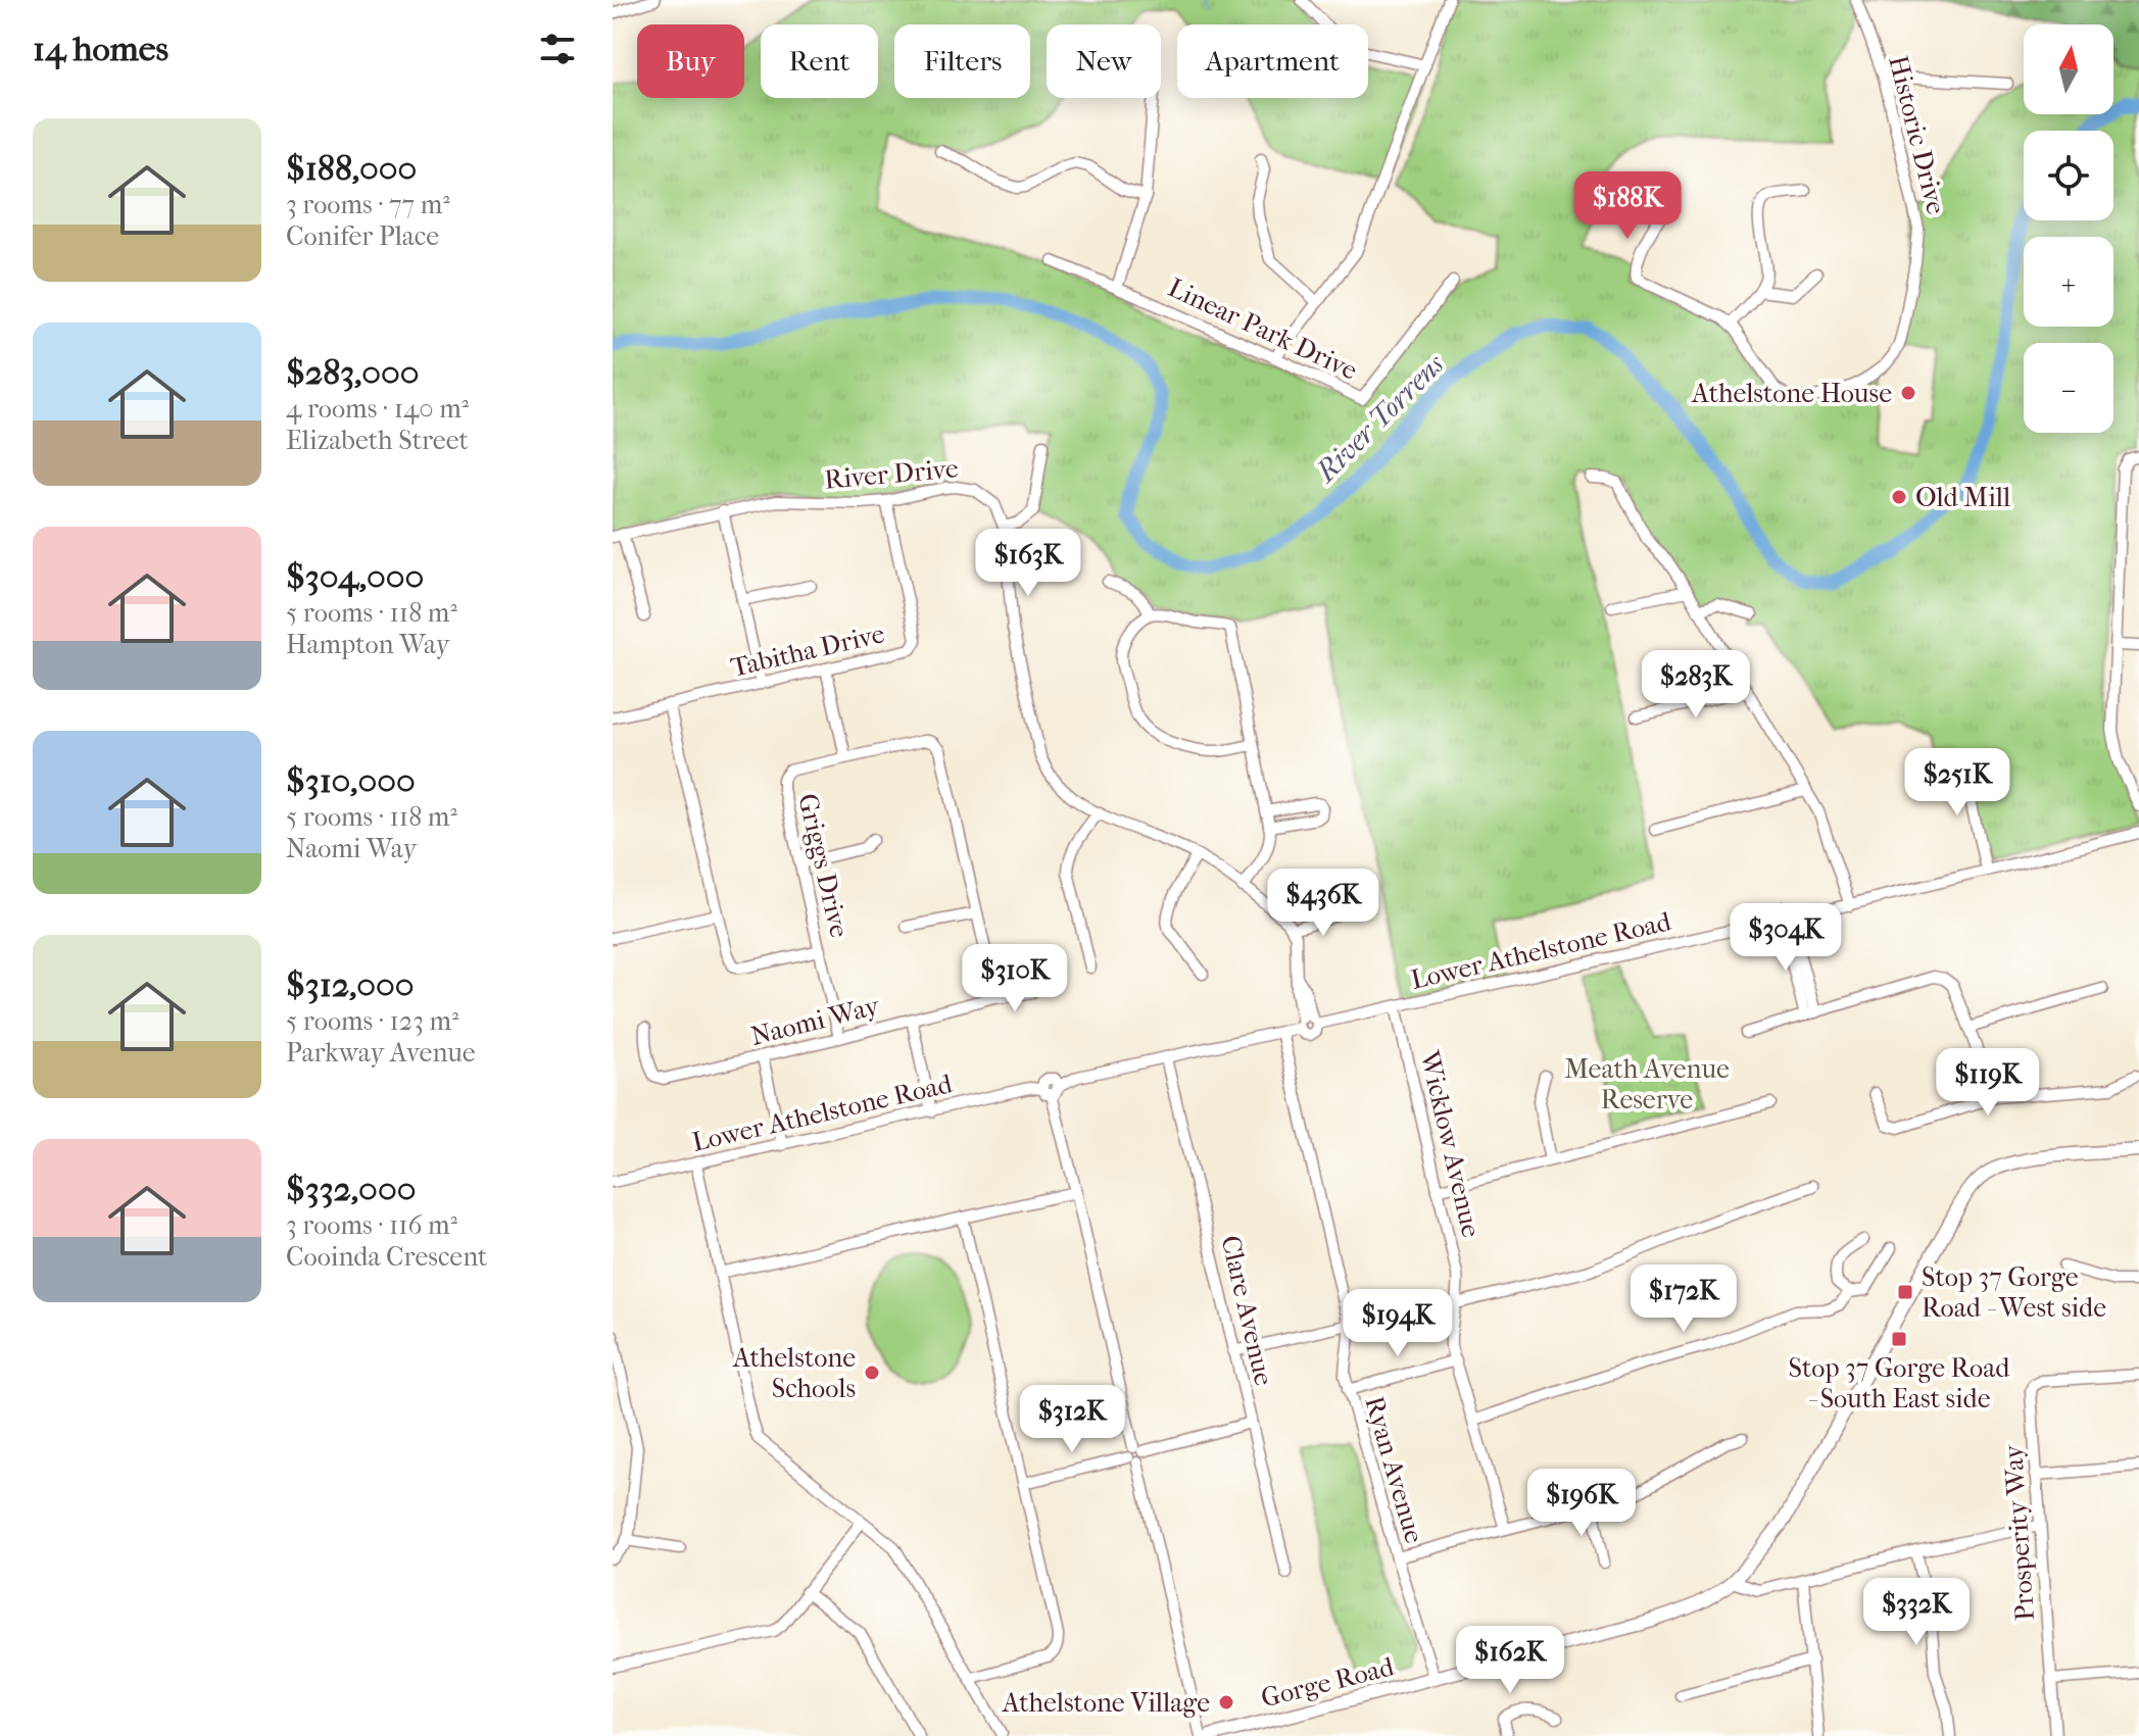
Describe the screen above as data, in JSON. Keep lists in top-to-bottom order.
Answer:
{
  "streets": {
    "main road": ["Gorge Road"],
    "street": [
      "Historic Drive",
      "Linear Park Drive",
      "River Drive",
      "Tabitha Drive",
      "Griggs Drive",
      "Lower Athelstone Road",
      "Naomi Way",
      "Wicklow Avenue",
      "Clare Avenue",
      "Ryan Avenue",
      "Prosperity Way"
    ]
  },
  "crossings": [
    ["River Drive", "Tabitha Drive"],
    ["Griggs Drive", "Naomi Way"],
    ["Lower Athelstone Road", "Wicklow Avenue"],
    ["Lower Athelstone Road", "Clare Avenue"],
    ["Lower Athelstone Road", "Ryan Avenue"],
    ["Ryan Avenue", "Gorge Road"]
  ],
  "water": ["River Torrens"],
  "parks": ["Meath Avenue Reserve"],
  "places": {
    "other": [
      "Athelstone House",
      "Old Mill",
      "Athelstone Schools",
      "Athelstone Village"
    ],
    "transit": ["Stop 37 Gorge Road - West side", "Stop 37 Gorge Road - South East side"]
  },
  "north": "top",
  "page": {
    "heading": "14 homes",
    "map_buttons": ["+", "−"],
    "chip": [
      "Buy",
      "Rent",
      "Filters",
      "New",
      "Apartment"
    ],
    "list": [
      {
        "name": "$188,000",
        "note": "3 rooms · 77 m² · Conifer Place"
      },
      {
        "name": "$283,000",
        "note": "4 rooms · 140 m² · Elizabeth Street"
      },
      {
        "name": "$304,000",
        "note": "5 rooms · 118 m² · Hampton Way"
      },
      {
        "name": "$310,000",
        "note": "5 rooms · 118 m² · Naomi Way"
      },
      {
        "name": "$312,000",
        "note": "5 rooms · 123 m² · Parkway Avenue"
      },
      {
        "name": "$332,000",
        "note": "3 rooms · 116 m² · Cooinda Crescent"
      }
    ],
    "price": [
      "$188K",
      "$163K",
      "$283K",
      "$251K",
      "$436K",
      "$304K",
      "$310K",
      "$119K",
      "$172K",
      "$194K",
      "$312K",
      "$196K",
      "$332K",
      "$162K"
    ]
  }
}
